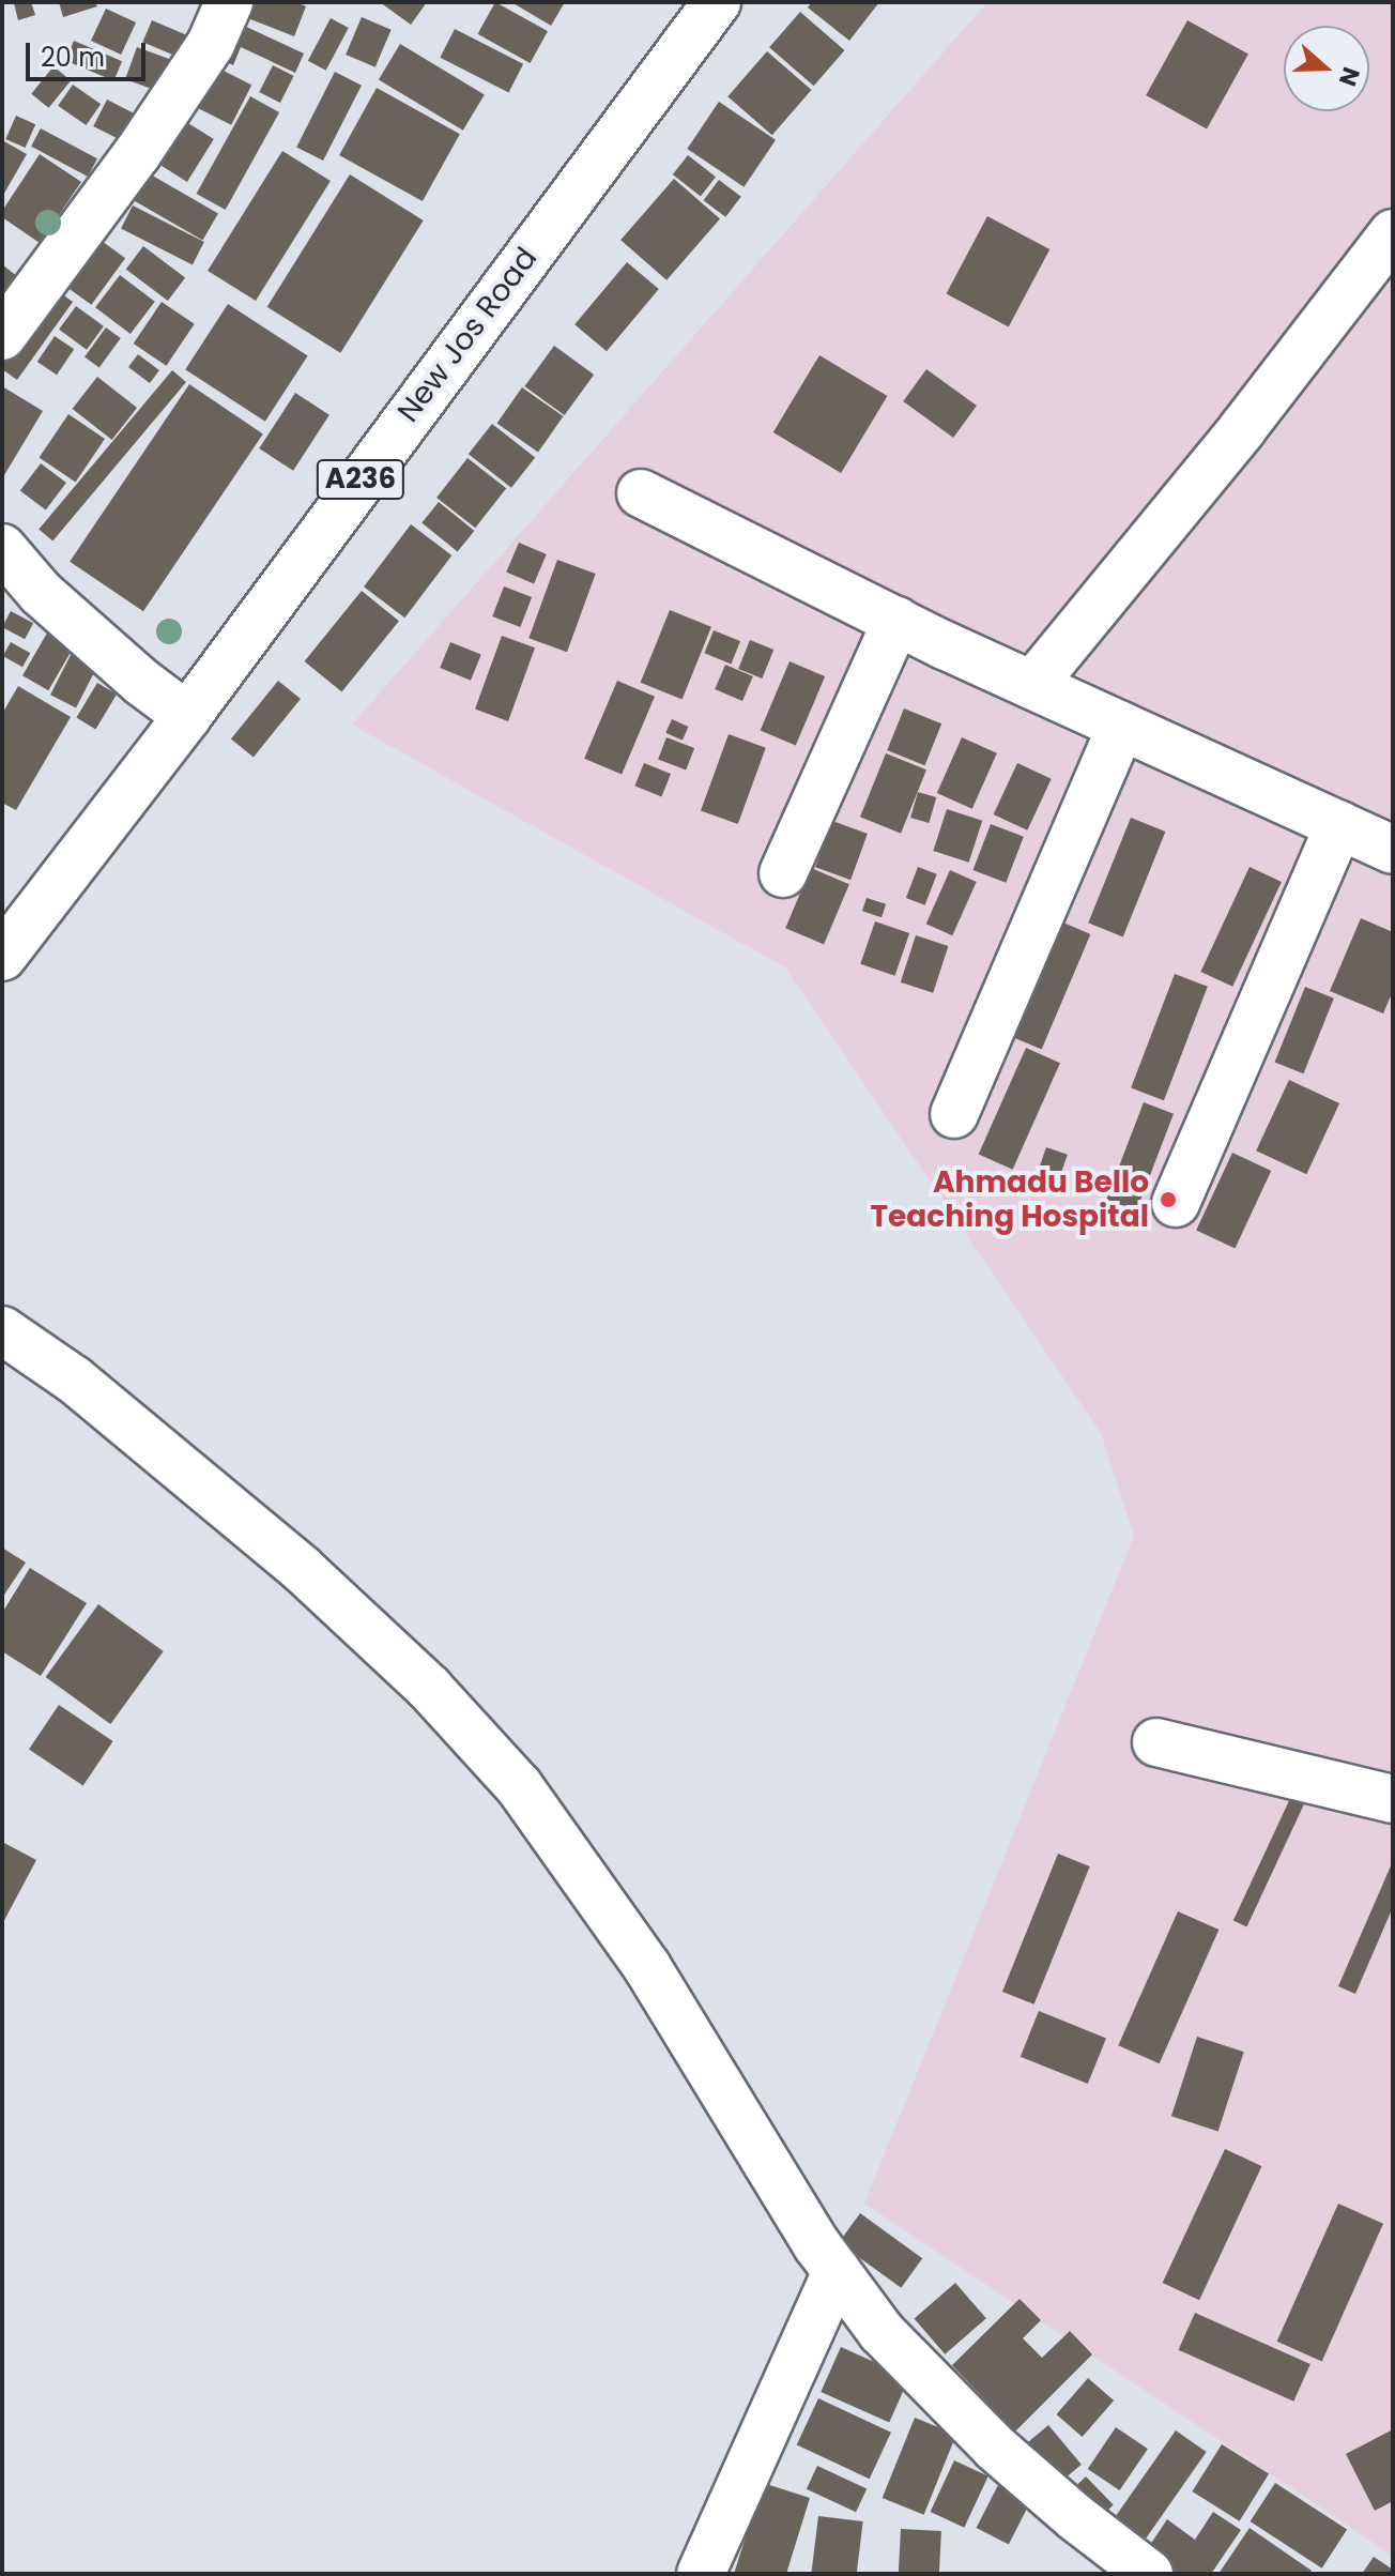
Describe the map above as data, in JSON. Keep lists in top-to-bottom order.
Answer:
{
  "streets": {
    "main road": ["New Jos Road", "A236"]
  },
  "places": ["Ahmadu Bello Teaching Hospital"],
  "scale_bar": "20 m",
  "north": "right"
}
